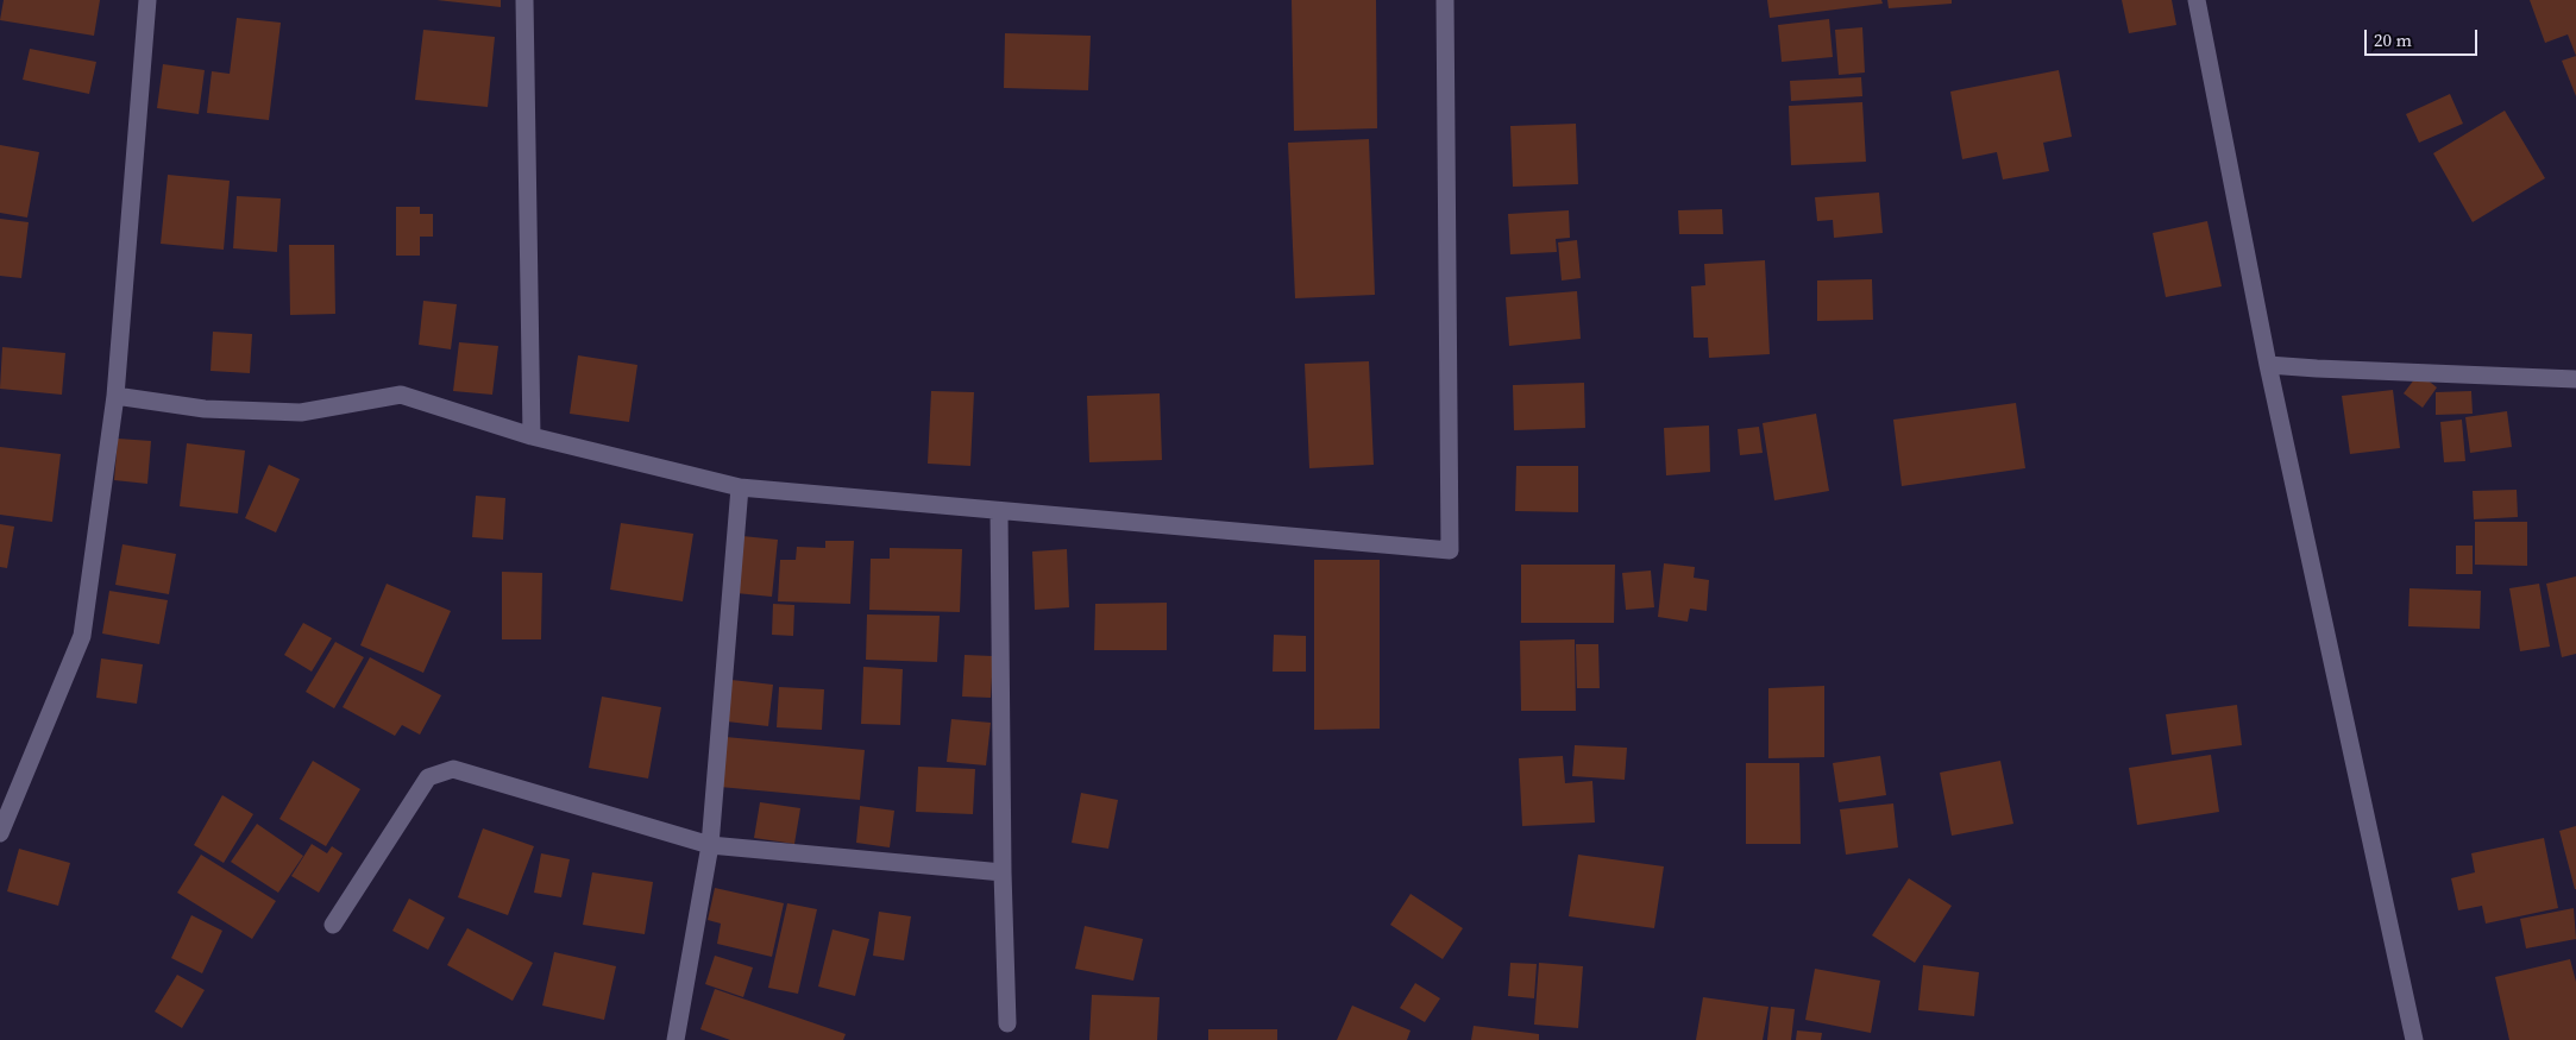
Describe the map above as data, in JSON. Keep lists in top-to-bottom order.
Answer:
{
  "scale_bar": "20 m"
}
